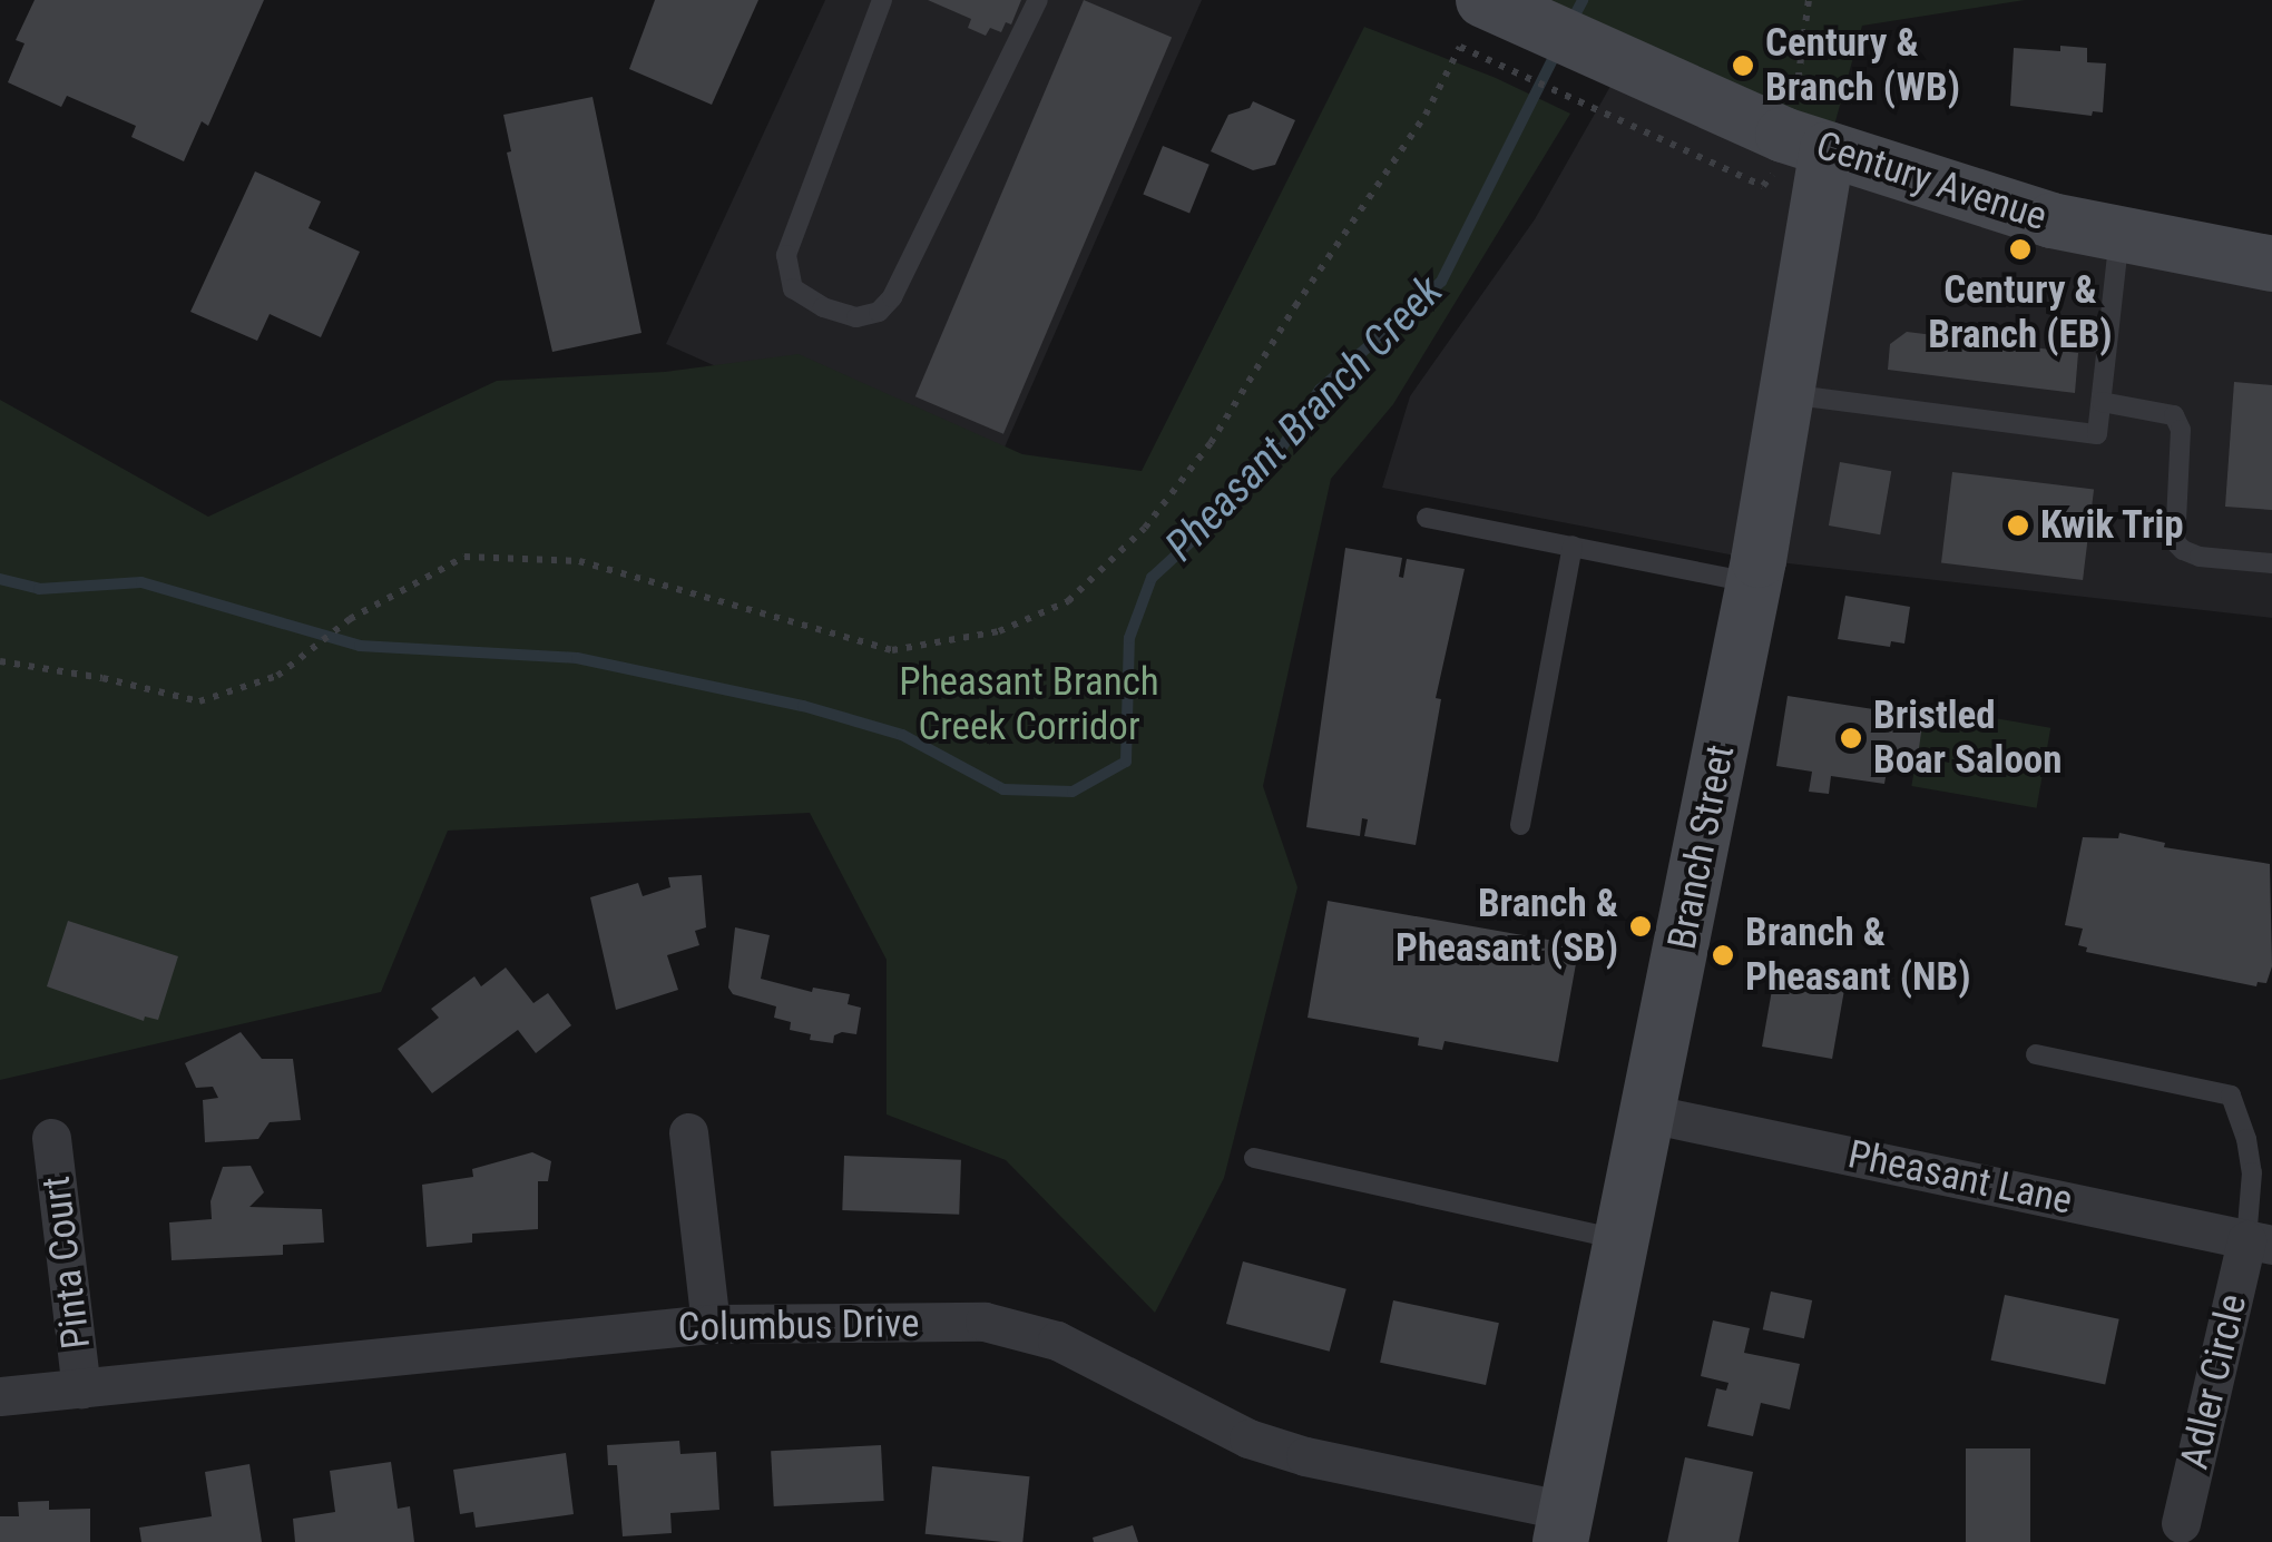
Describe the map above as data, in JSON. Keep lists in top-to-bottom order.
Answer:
{
  "streets": {
    "street": [
      "Century Avenue",
      "Branch Street",
      "Pheasant Lane",
      "Pinta Court",
      "Columbus Drive",
      "Adler Circle"
    ]
  },
  "crossings": [
    ["Century Avenue", "Branch Street"],
    ["Branch Street", "Pheasant Lane"],
    ["Branch Street", "Columbus Drive"],
    ["Pheasant Lane", "Adler Circle"],
    ["Pinta Court", "Columbus Drive"]
  ],
  "water": ["Pheasant Branch Creek"],
  "parks": ["Pheasant Branch Creek Corridor"],
  "places": [
    "Century & Branch (WB)",
    "Century & Branch (EB)",
    "Kwik Trip",
    "Bristled Boar Saloon",
    "Branch & Pheasant (SB)",
    "Branch & Pheasant (NB)"
  ]
}
